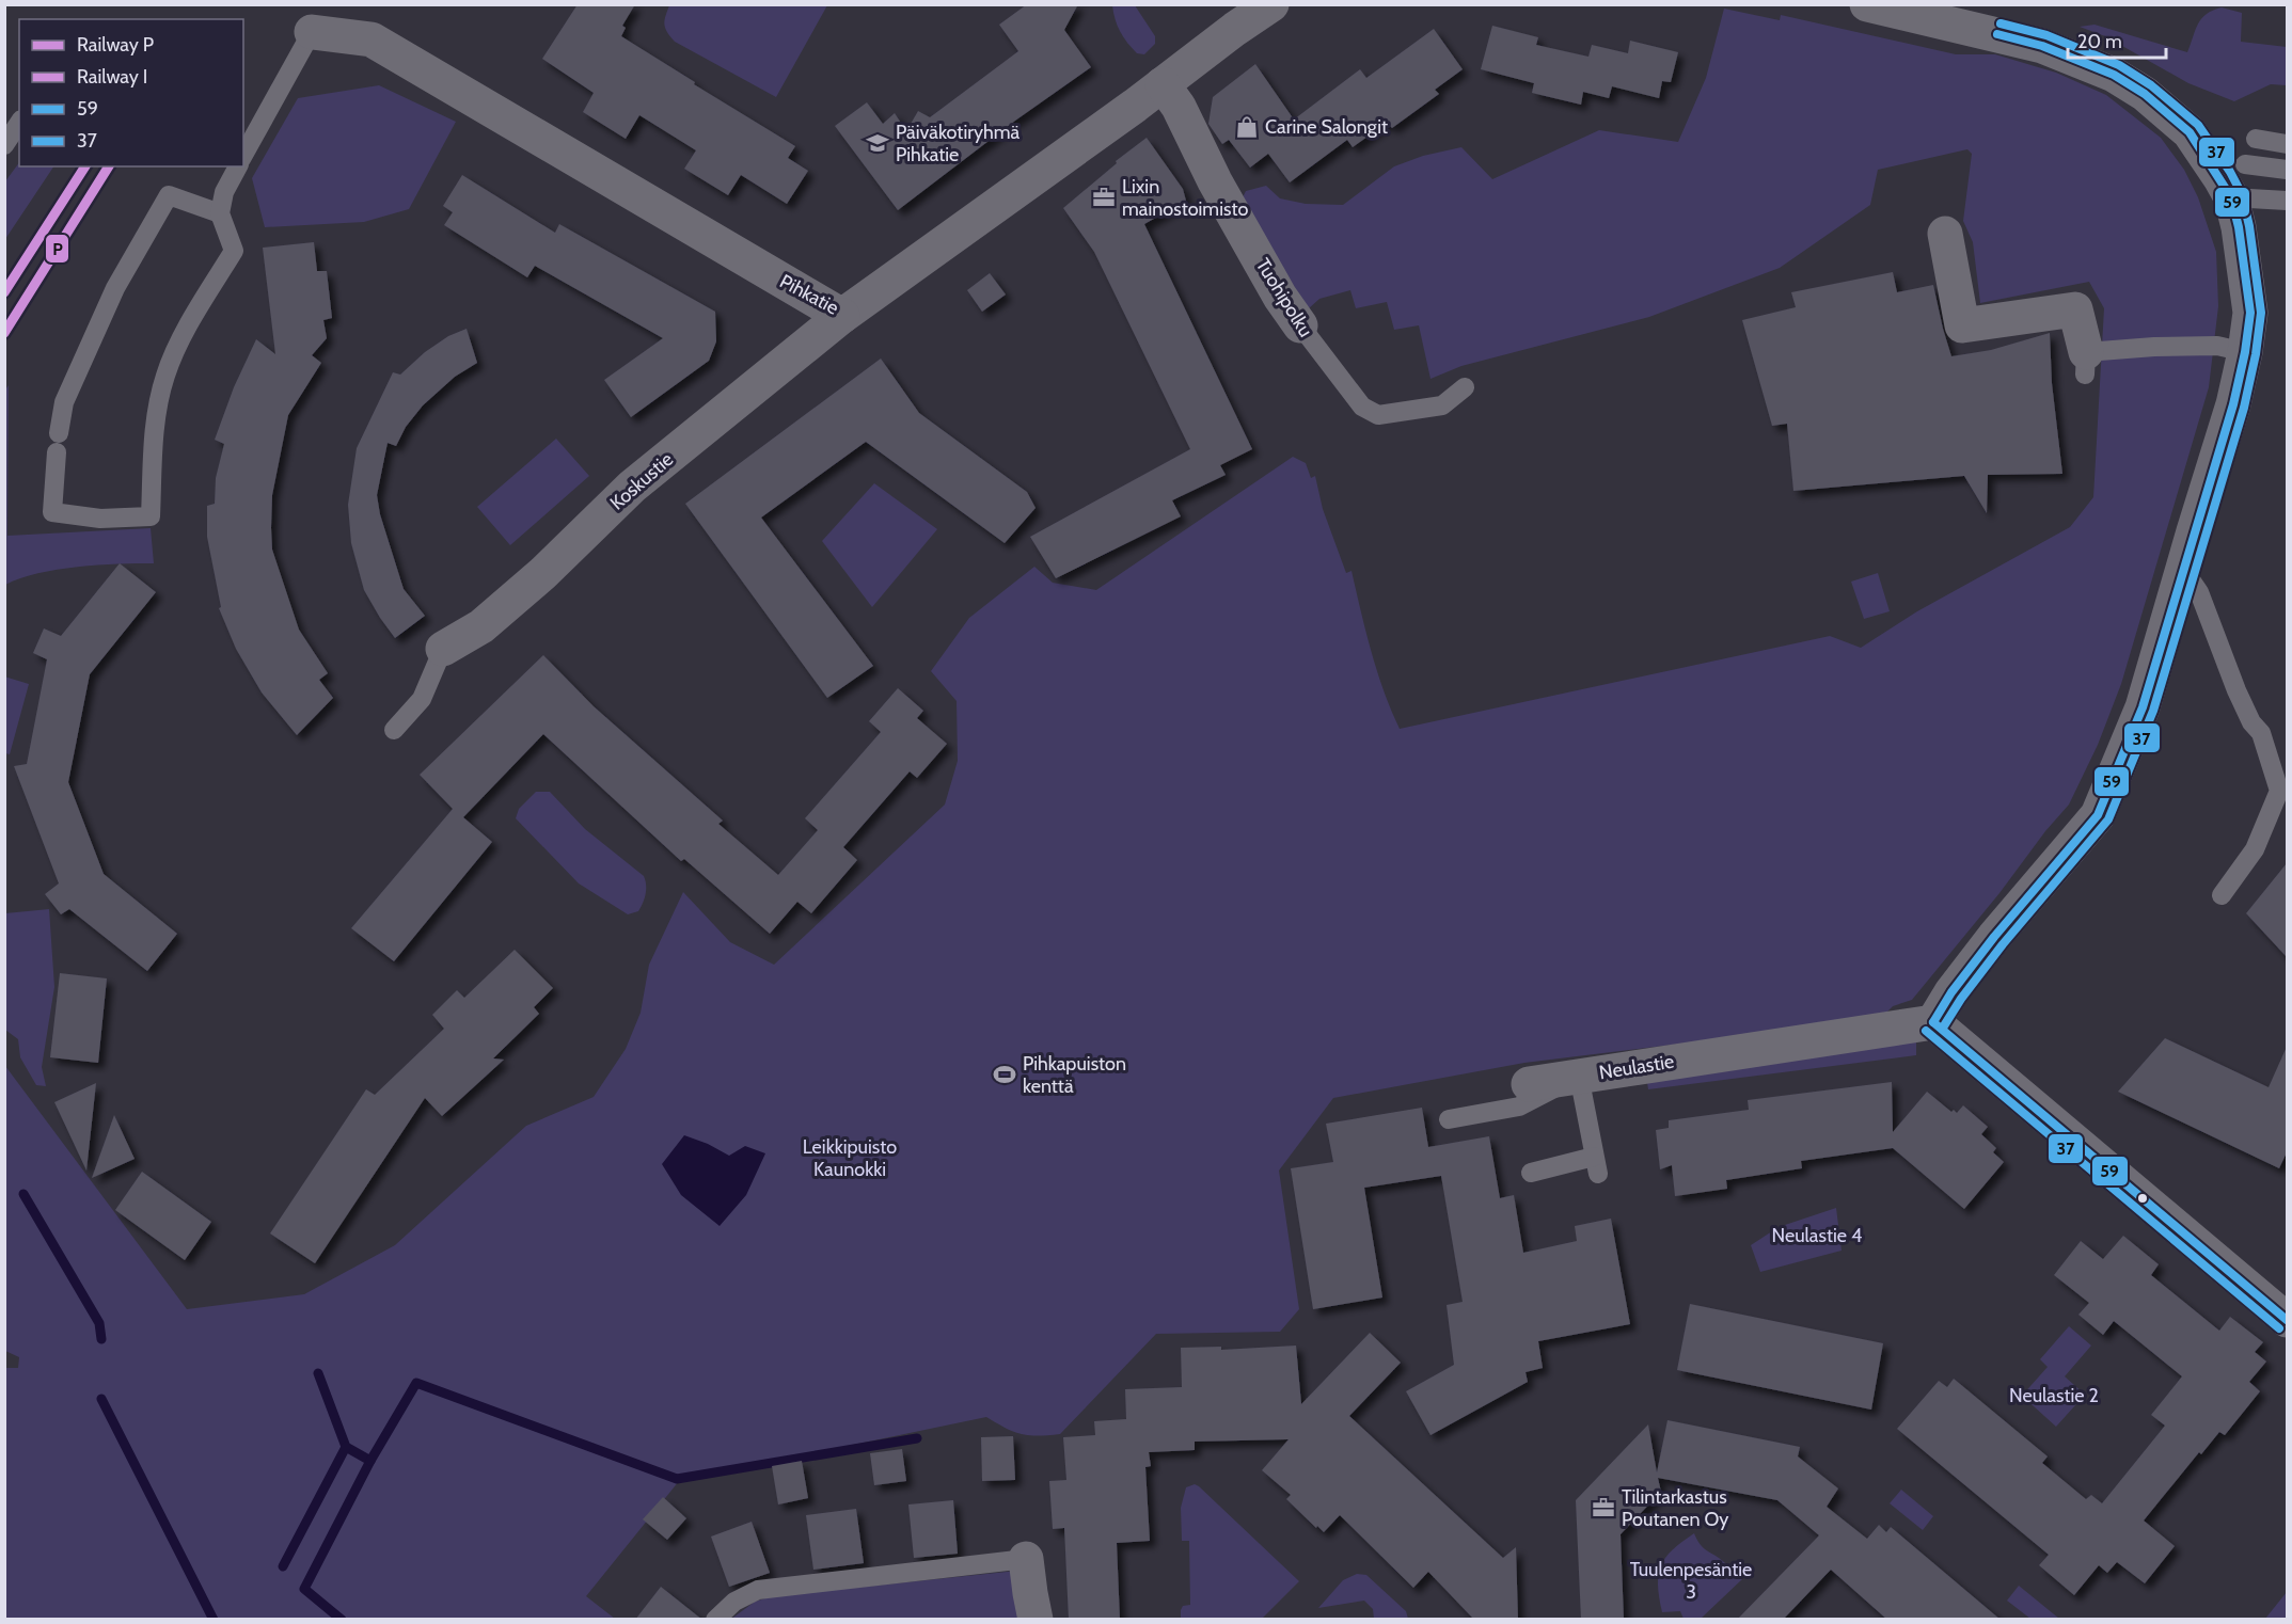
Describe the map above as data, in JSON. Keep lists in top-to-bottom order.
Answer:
{
  "streets": {
    "street": [
      "Pihkatie",
      "Tuohipolku",
      "Koskustie",
      "Neulastie"
    ]
  },
  "crossings": [
    ["Pihkatie", "Tuohipolku"],
    ["Pihkatie", "Koskustie"]
  ],
  "parks": [
    "Leikkipuisto Kaunokki",
    "Neulastie 4",
    "Neulastie 2",
    "Tuulenpesäntie 3"
  ],
  "places": {
    "shop": ["Carine Salongit"],
    "school or university": ["Päiväkotiryhmä Pihkatie"],
    "office": ["Lixin mainostoimisto", "Tilintarkastus Poutanen Oy"],
    "sports": ["Pihkapuiston kenttä"]
  },
  "lines": [
    "transit line 37",
    "transit line 59",
    "rail line P",
    "rail line I"
  ],
  "legend": [
    "Railway P",
    "Railway I",
    "59",
    "37"
  ],
  "scale_bar": "20 m"
}
